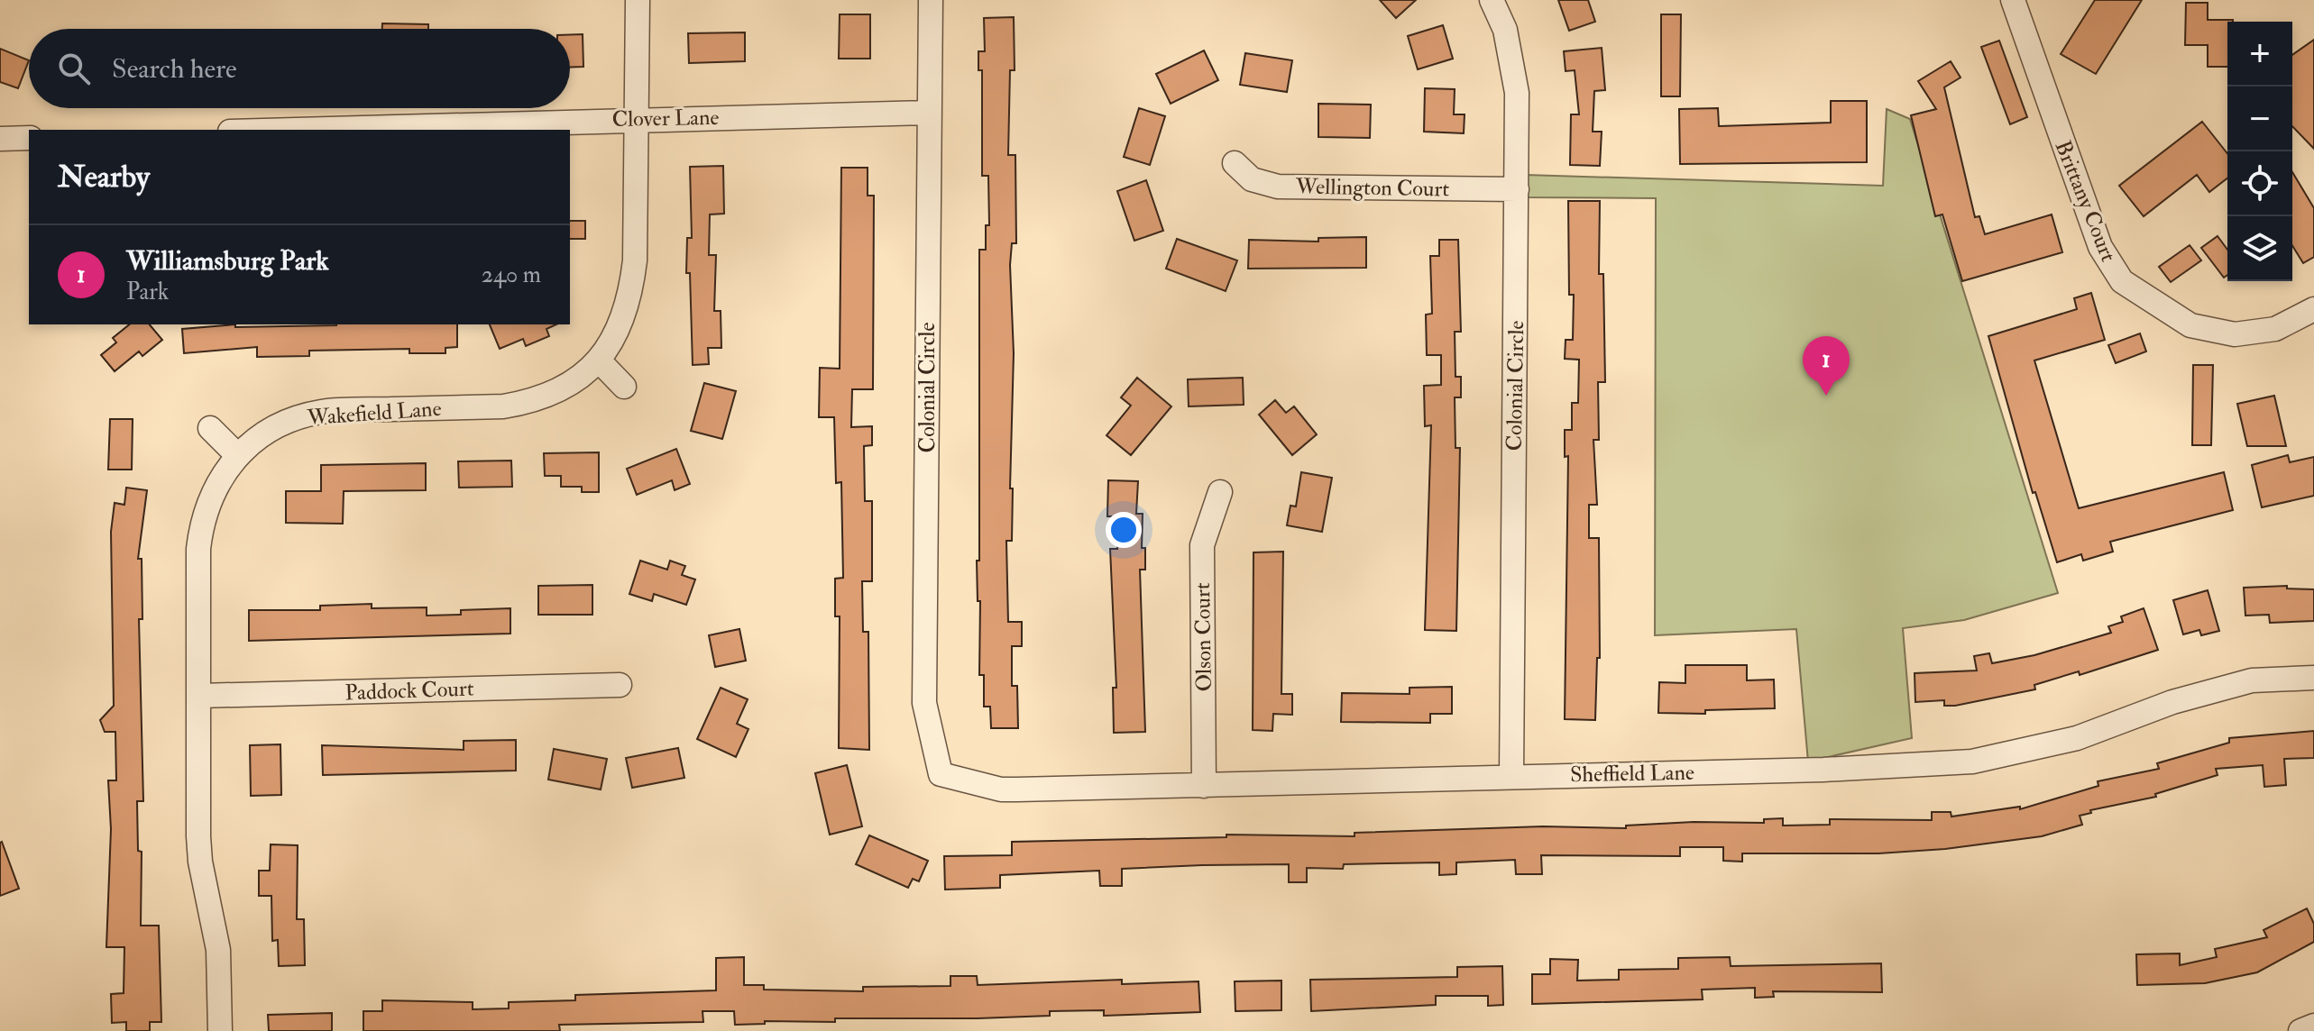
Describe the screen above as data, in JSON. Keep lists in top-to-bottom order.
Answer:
{
  "streets": {
    "street": [
      "Clover Lane",
      "Wellington Court",
      "Brittany Court",
      "Colonial Circle",
      "Wakefield Lane",
      "Olson Court",
      "Paddock Court",
      "Sheffield Lane"
    ]
  },
  "crossings": [
    ["Clover Lane", "Colonial Circle"],
    ["Clover Lane", "Wakefield Lane"],
    ["Wellington Court", "Colonial Circle"],
    ["Colonial Circle", "Sheffield Lane"],
    ["Wakefield Lane", "Paddock Court"],
    ["Olson Court", "Sheffield Lane"]
  ],
  "page": {
    "map_buttons": ["+", "−"],
    "search": "Search here",
    "heading": "Nearby",
    "list": [
      {
        "mark": "1",
        "name": "Williamsburg Park",
        "note": "Park",
        "value": "240 m"
      }
    ],
    "pins": "1"
  }
}
